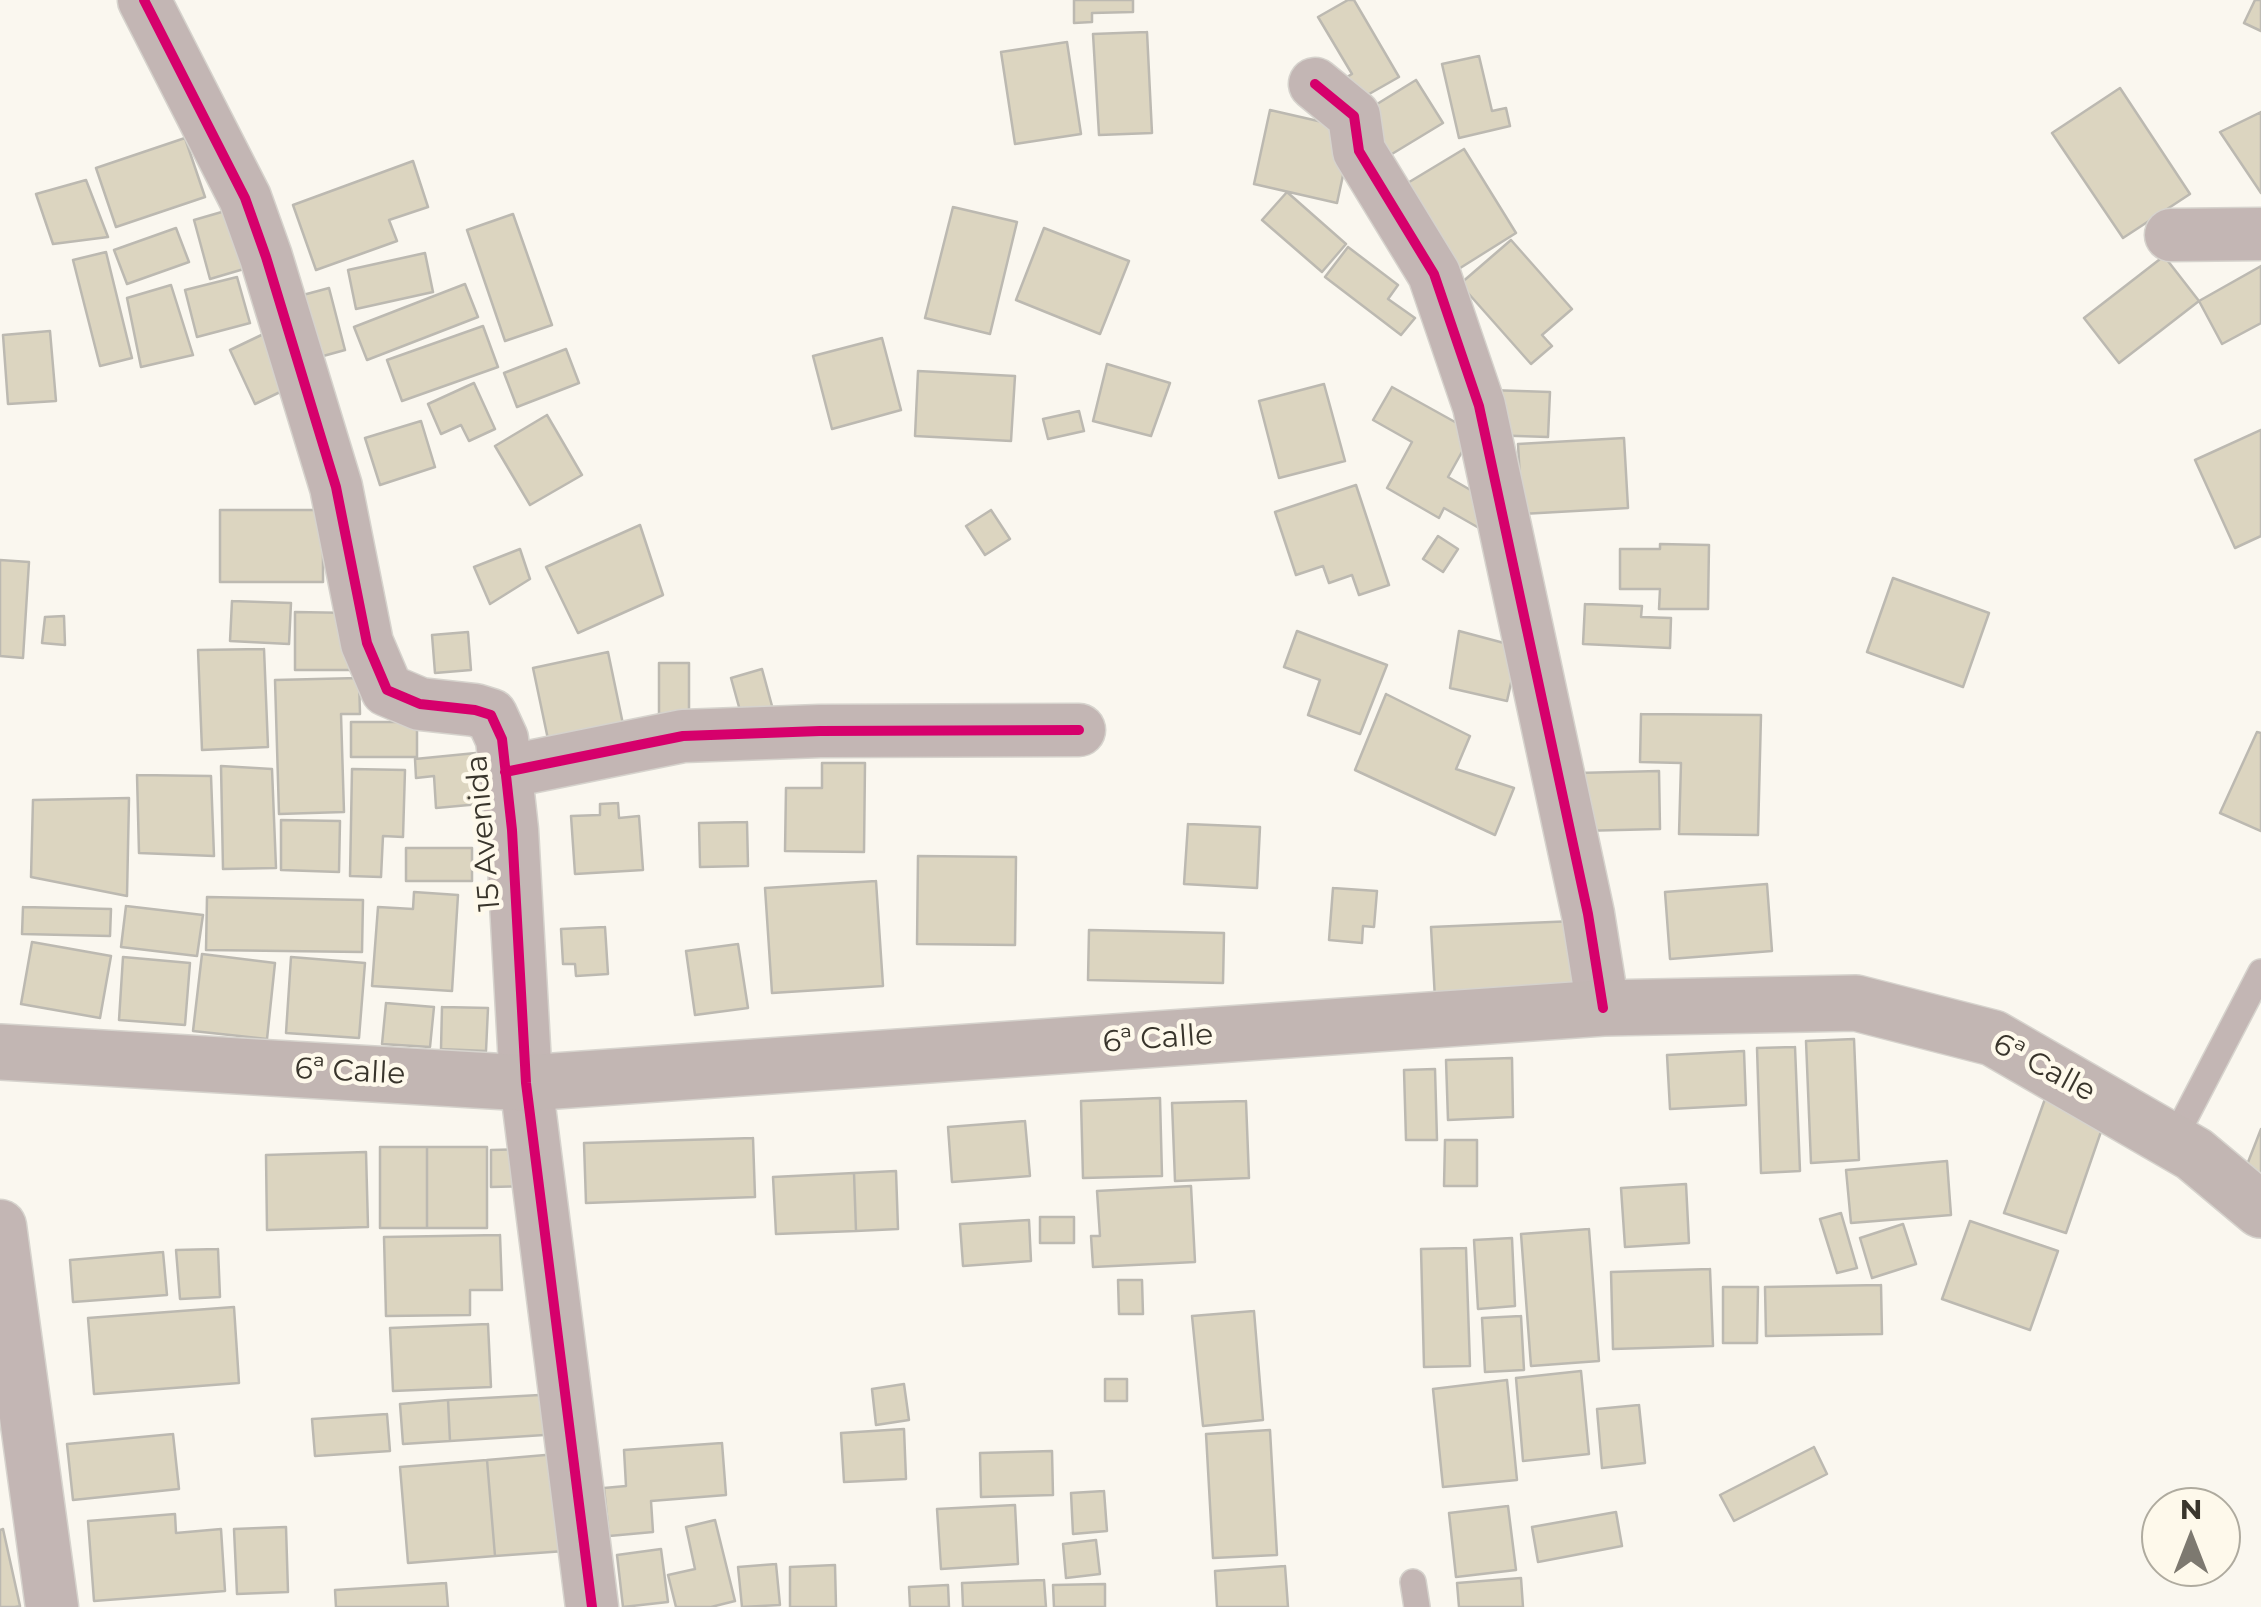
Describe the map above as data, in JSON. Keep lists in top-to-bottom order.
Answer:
{
  "streets": {
    "main road": ["6ª Calle"],
    "street": ["15 Avenida"]
  },
  "crossings": [
    ["15 Avenida", "6ª Calle"]
  ],
  "north": "top"
}
